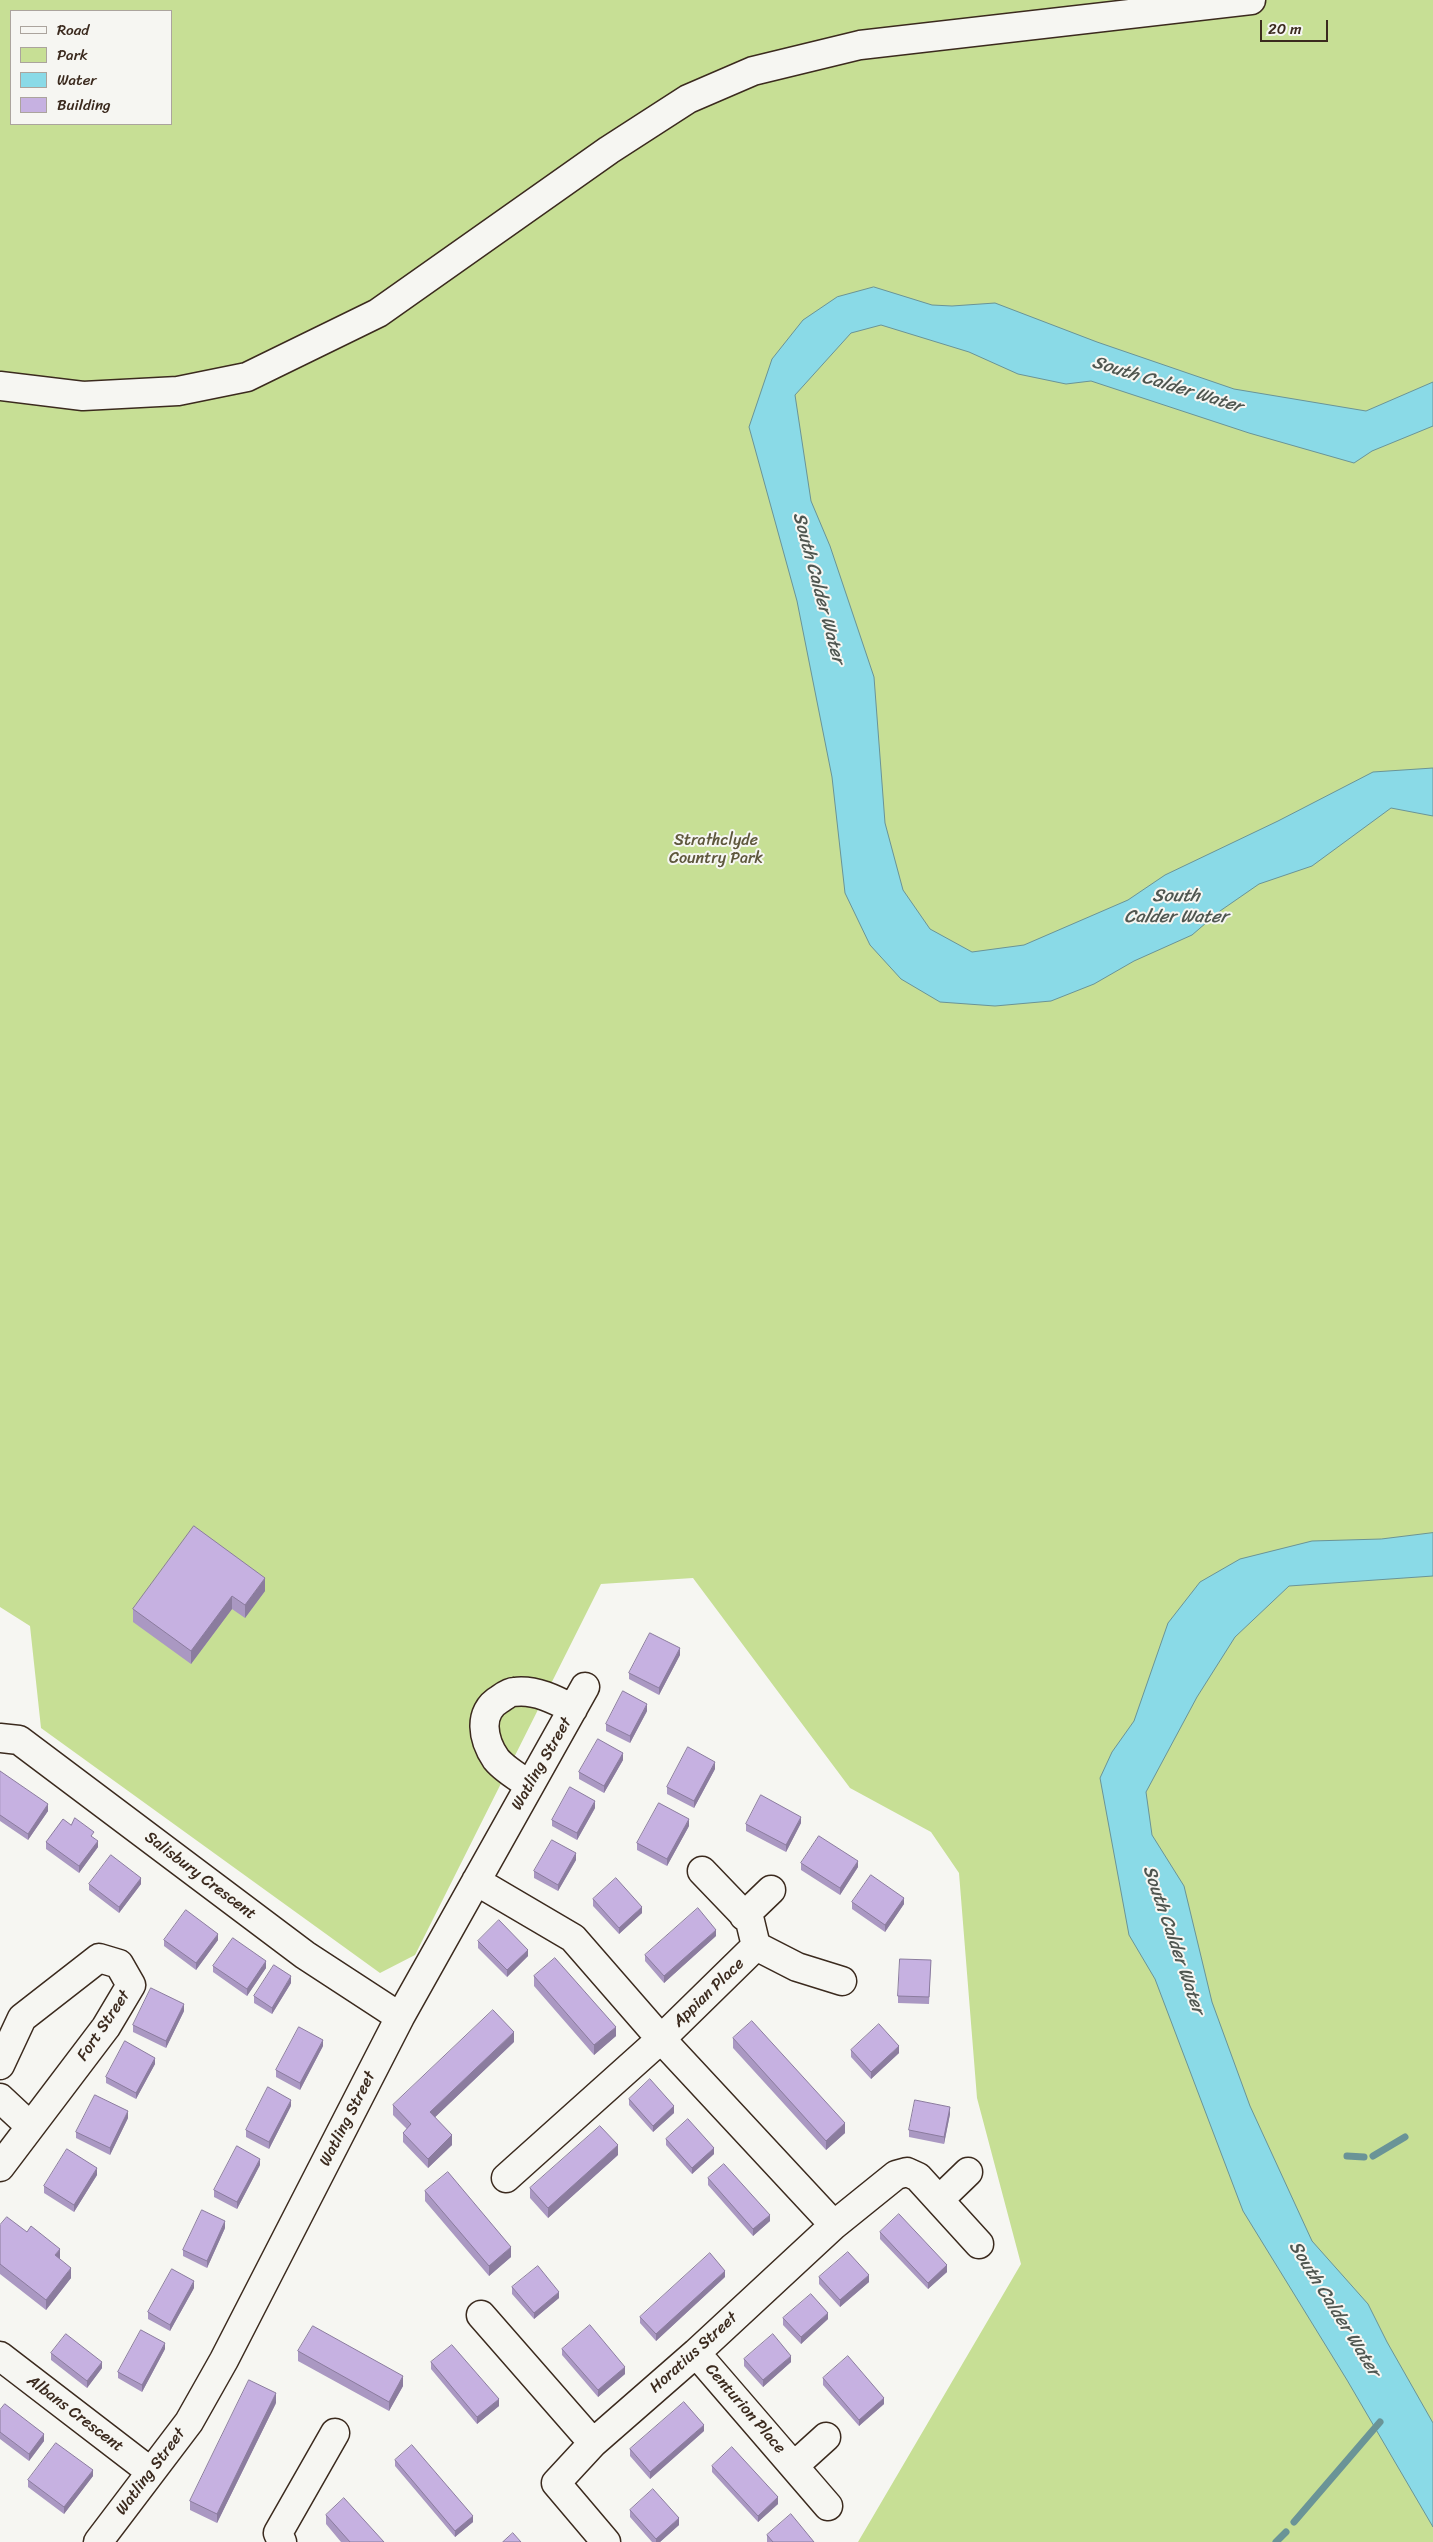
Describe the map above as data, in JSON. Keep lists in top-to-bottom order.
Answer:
{
  "streets": {
    "street": [
      "Watling Street",
      "Salisbury Crescent",
      "Appian Place",
      "Fort Street",
      "Horatius Street",
      "Centurion Place",
      "Albans Crescent"
    ]
  },
  "crossings": [
    ["Watling Street", "Salisbury Crescent"],
    ["Watling Street", "Albans Crescent"],
    ["Horatius Street", "Centurion Place"]
  ],
  "water": ["South Calder Water"],
  "parks": ["Strathclyde Country Park"],
  "legend": [
    "Road",
    "Park",
    "Water",
    "Building"
  ],
  "scale_bar": "20 m"
}
